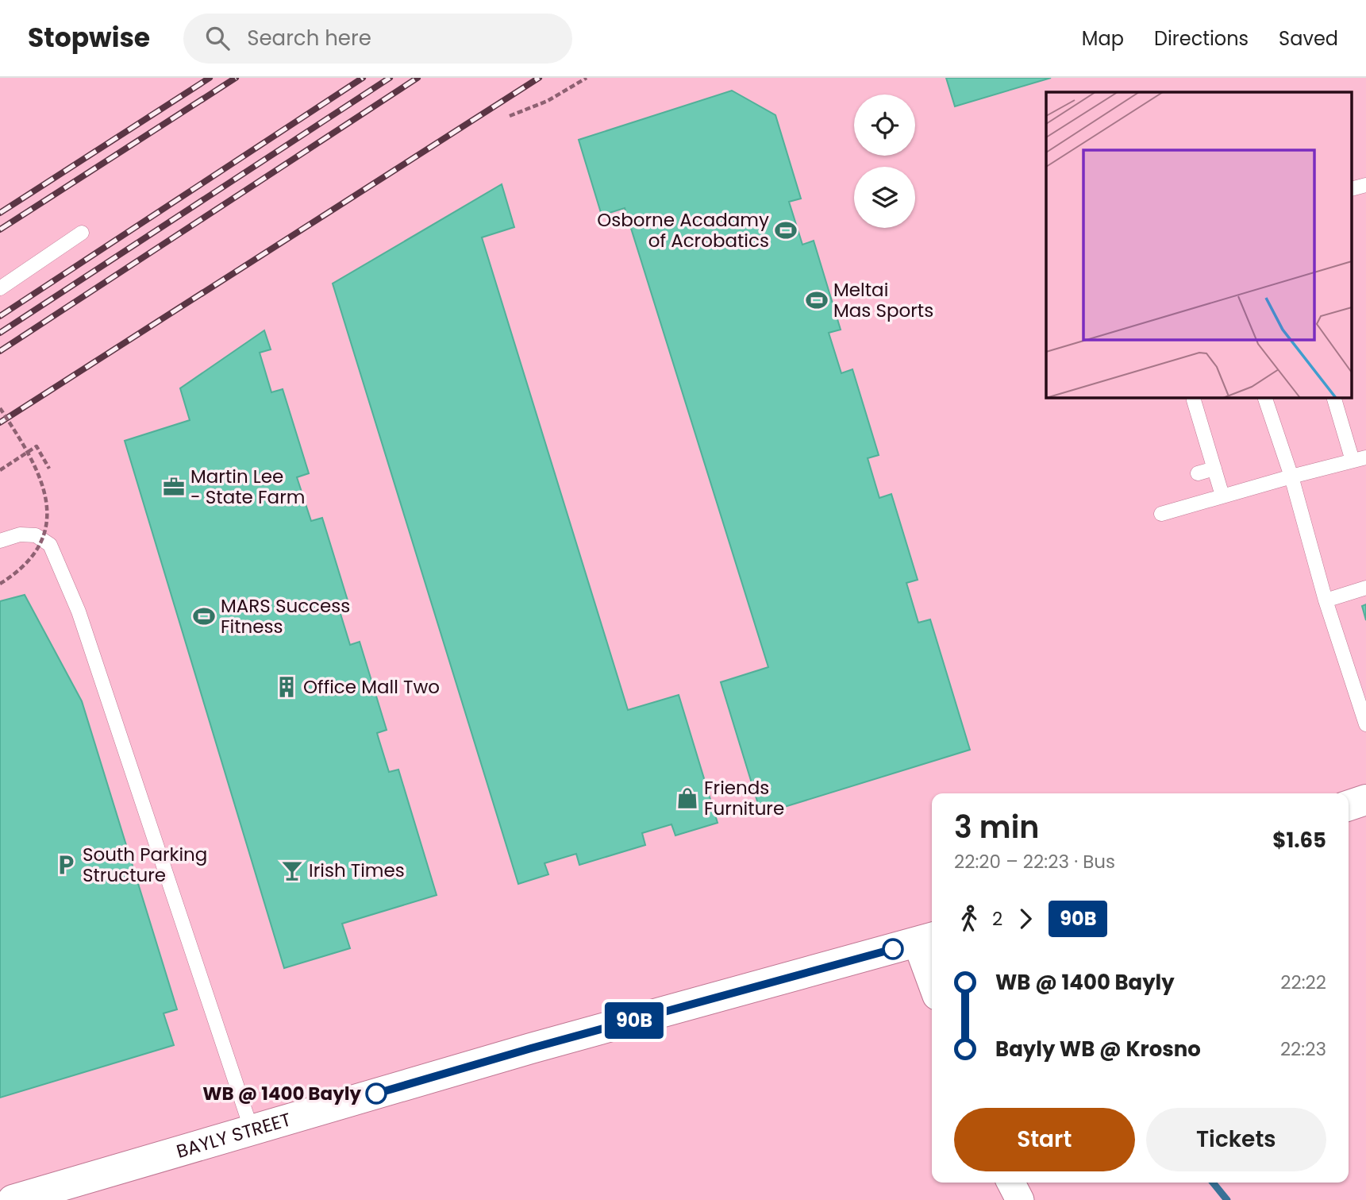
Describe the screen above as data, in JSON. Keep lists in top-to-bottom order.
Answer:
{
  "streets": {
    "main road": ["BAYLY STREET"]
  },
  "places": {
    "sports": ["Osborne Acadamy of Acrobatics", "Meltai Mas Sports", "MARS Success Fitness"],
    "office": ["Martin Lee - State Farm"],
    "building": ["Office Mall Two"],
    "shop": ["Friends Furniture"],
    "parking": ["South Parking Structure"],
    "bar": ["Irish Times"],
    "other": ["WB @ 1400 Bayly"]
  },
  "lines": ["bus line 90B"],
  "page": {
    "header": "Stopwise",
    "search": "Search here",
    "nav": ["Map", "Directions", "Saved"],
    "on_map": "90B",
    "heading": ["3 min", "22:20 – 22:23 · Bus", "$1.65"],
    "legs": ["2", "90B"],
    "list": [
      {
        "name": "WB @ 1400 Bayly",
        "value": "22:22"
      },
      {
        "name": "Bayly WB @ Krosno",
        "value": "22:23"
      }
    ],
    "buttons": ["Start", "Tickets"]
  }
}
